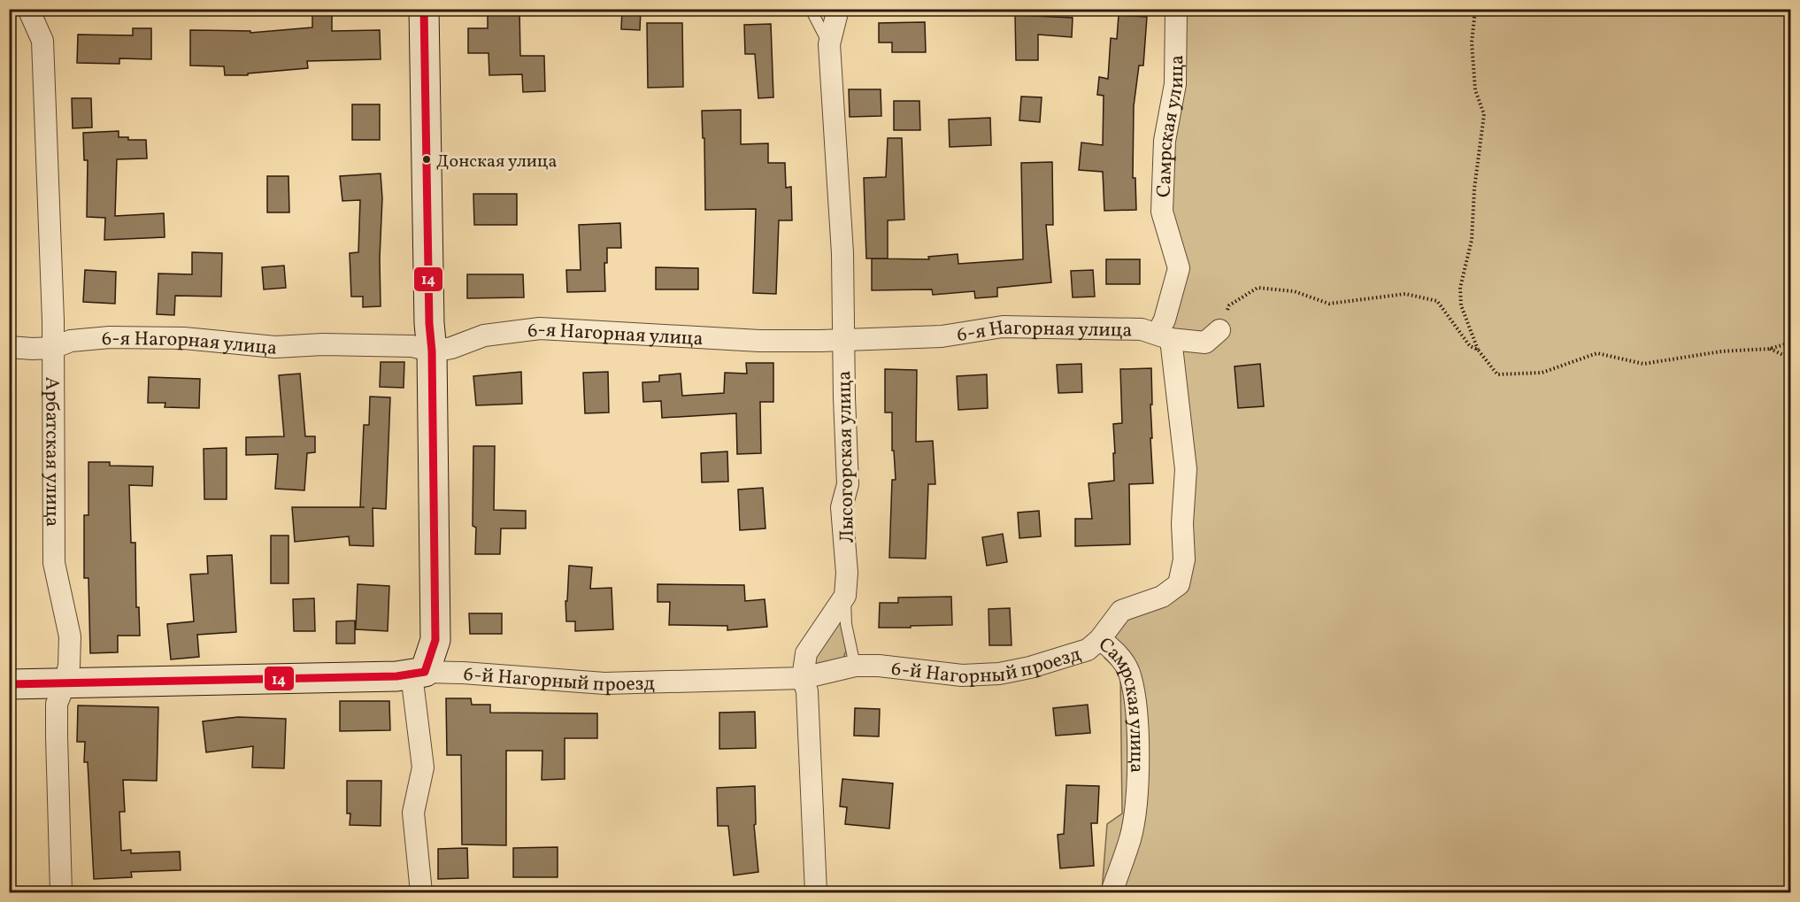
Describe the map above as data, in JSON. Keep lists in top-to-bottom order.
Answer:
{
  "streets": {
    "street": [
      "Самрская улица",
      "6-я Нагорная улица",
      "Арбатская улица",
      "Лысогорская улица",
      "6-й Нагорный проезд"
    ]
  },
  "crossings": [
    ["Самрская улица", "6-я Нагорная улица"],
    ["Самрская улица", "6-й Нагорный проезд"],
    ["6-я Нагорная улица", "Арбатская улица"],
    ["6-я Нагорная улица", "Лысогорская улица"],
    ["Арбатская улица", "6-й Нагорный проезд"]
  ],
  "places": ["Донская улица"],
  "lines": ["transit line 14"]
}
